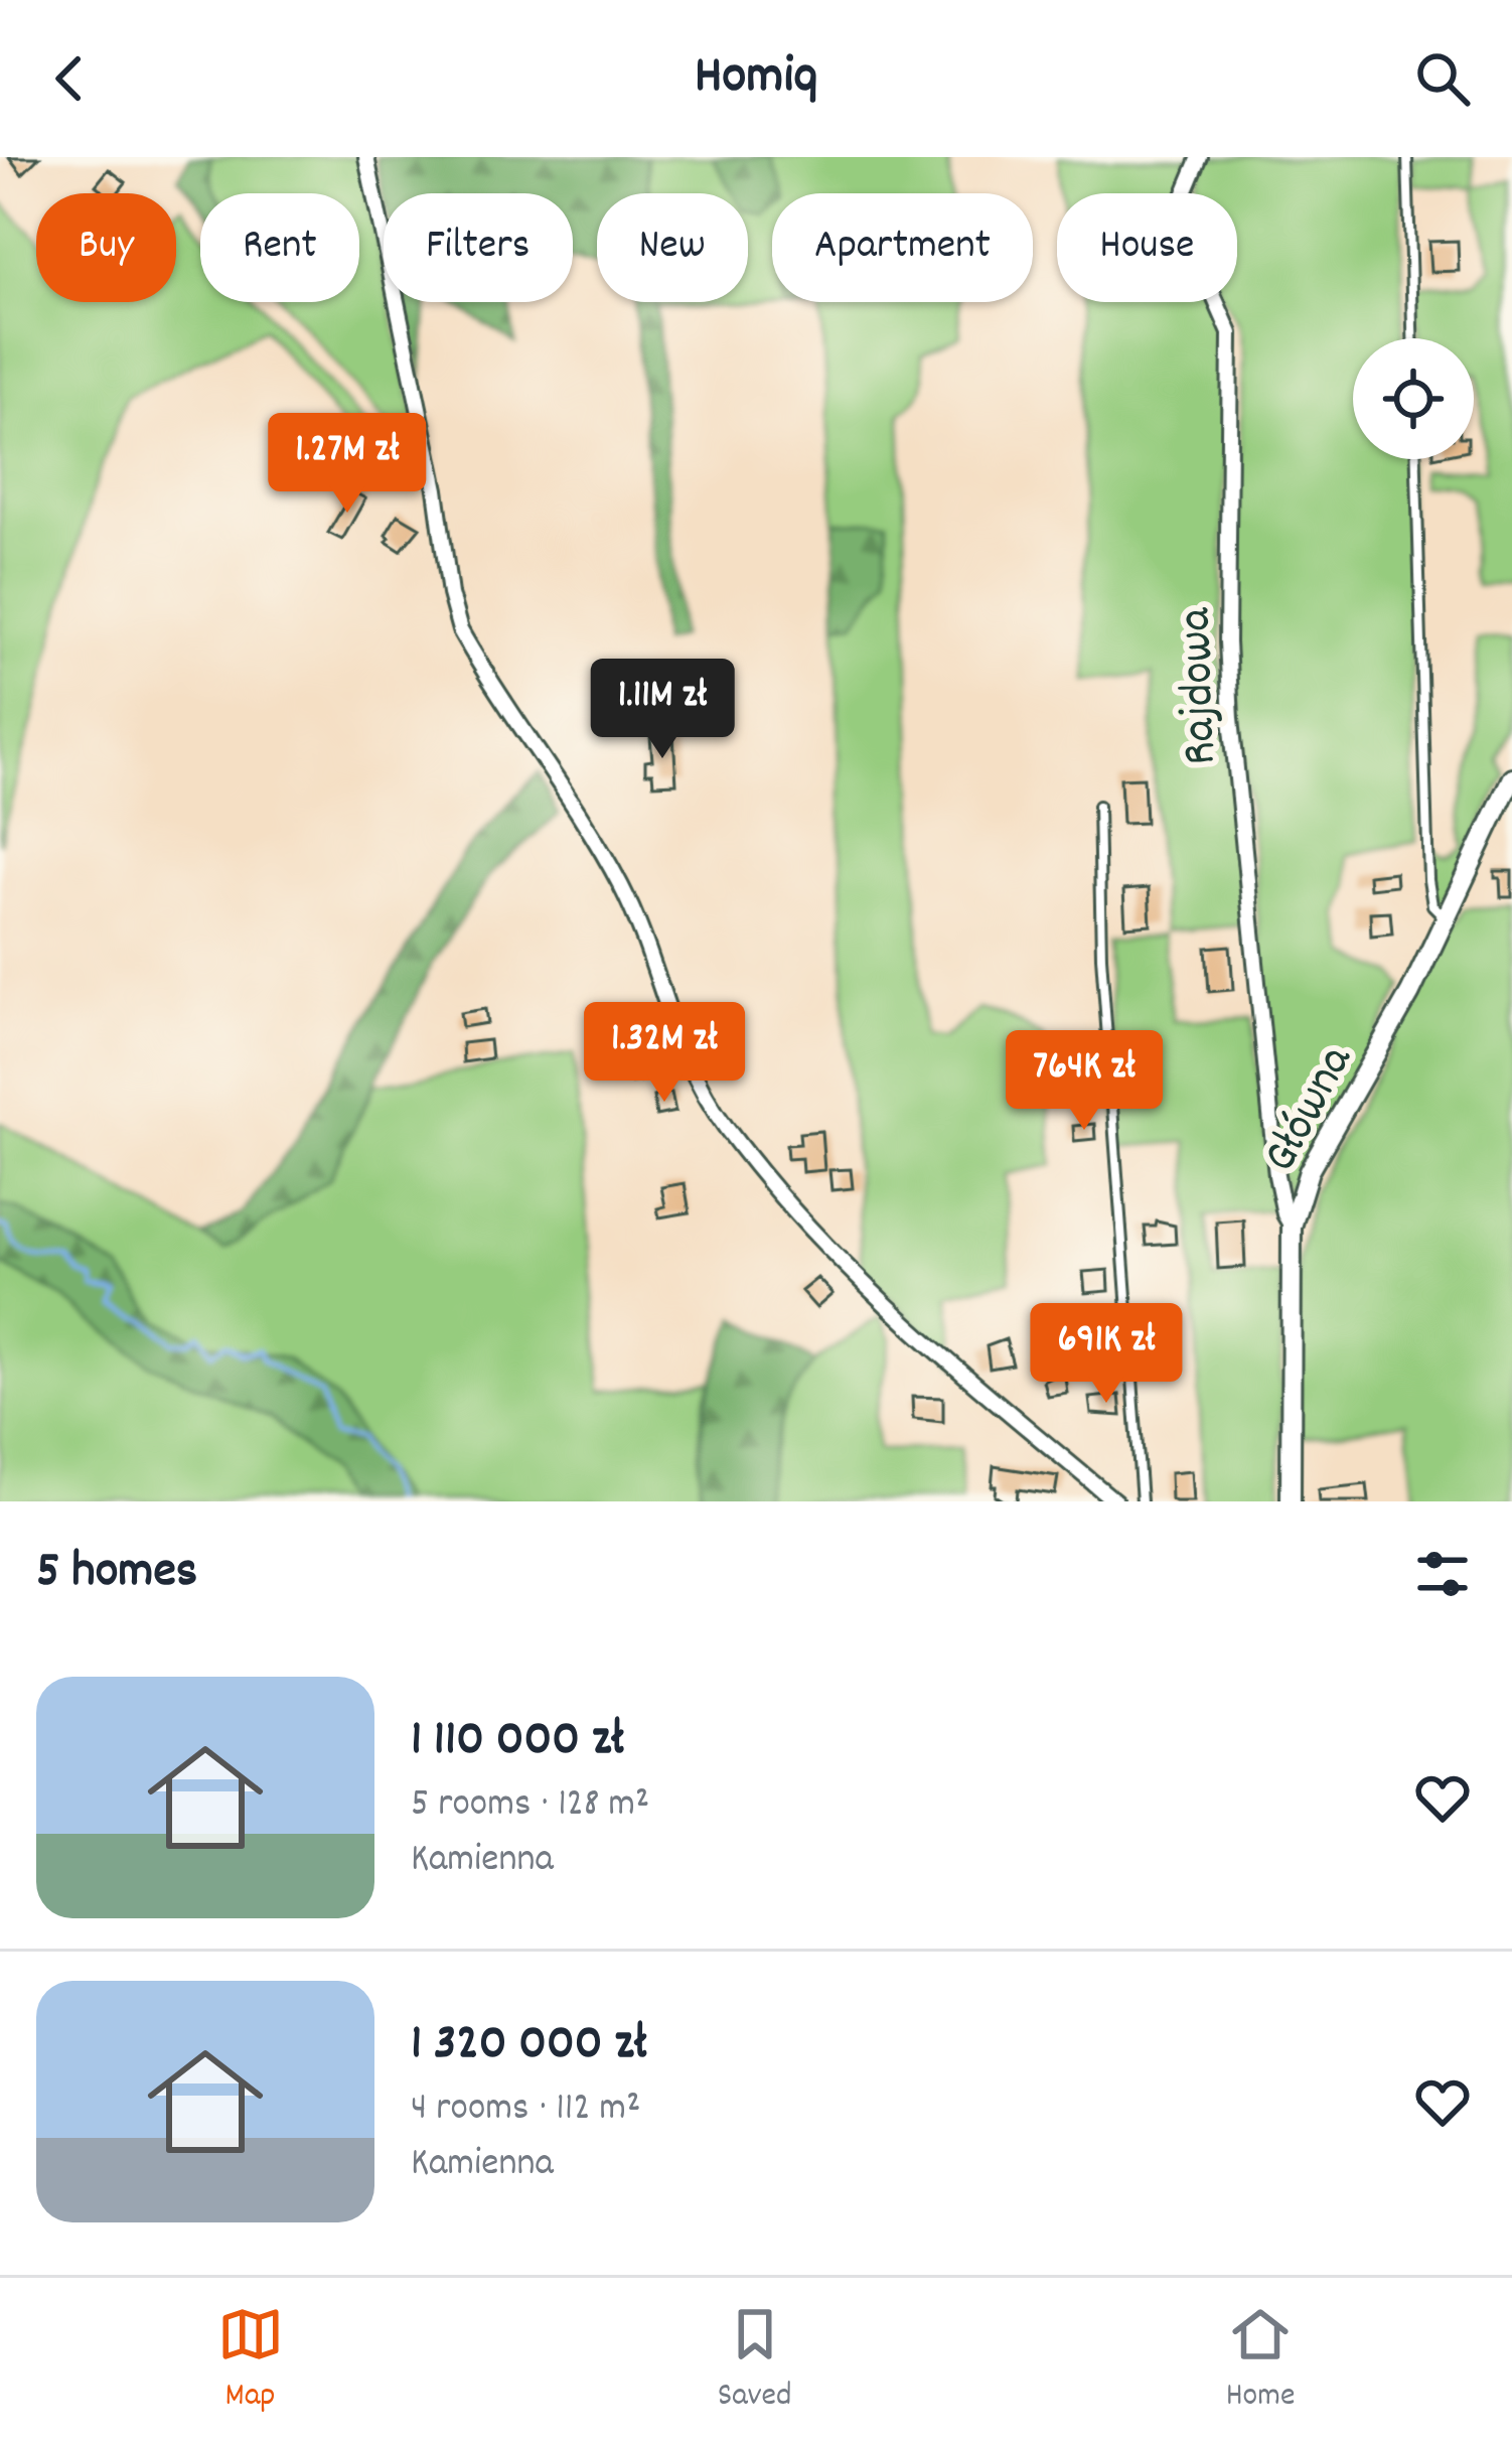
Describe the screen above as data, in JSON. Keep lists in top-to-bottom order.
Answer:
{
  "streets": {
    "street": ["Rajdowa", "Główna"]
  },
  "crossings": [
    ["Rajdowa", "Główna"]
  ],
  "page": {
    "header": "Homiq",
    "chip": [
      "Buy",
      "Rent",
      "Filters",
      "New",
      "Apartment",
      "House"
    ],
    "price": [
      "1.27M zł",
      "1.11M zł",
      "1.32M zł",
      "764K zł",
      "691K zł"
    ],
    "heading": "5 homes",
    "list": [
      {
        "name": "1 110 000 zł",
        "note": "5 rooms · 128 m² · Kamienna"
      },
      {
        "name": "1 320 000 zł",
        "note": "4 rooms · 112 m² · Kamienna"
      }
    ],
    "tabs": ["Map", "Saved", "Home"]
  }
}
